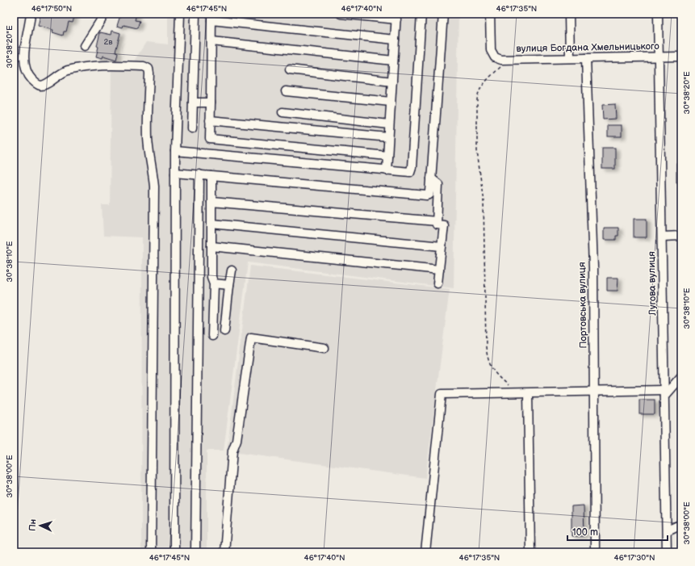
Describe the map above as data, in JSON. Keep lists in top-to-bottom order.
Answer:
{
  "streets": {
    "street": ["вулиця Богдана Хмельницького", "Лугова вулиця", "Портовська вулиця"]
  },
  "crossings": [
    ["вулиця Богдана Хмельницького", "Лугова вулиця"],
    ["вулиця Богдана Хмельницького", "Портовська вулиця"]
  ],
  "house_numbers": ["2в"],
  "scale_bar": "100 m",
  "north": "left",
  "coordinates": [
    "46°17'50\"N",
    "46°17'45\"N",
    "46°17'40\"N",
    "46°17'35\"N",
    "30°38'20\"E",
    "30°38'10\"E",
    "30°38'00\"E",
    "46°17'30\"N"
  ]
}
